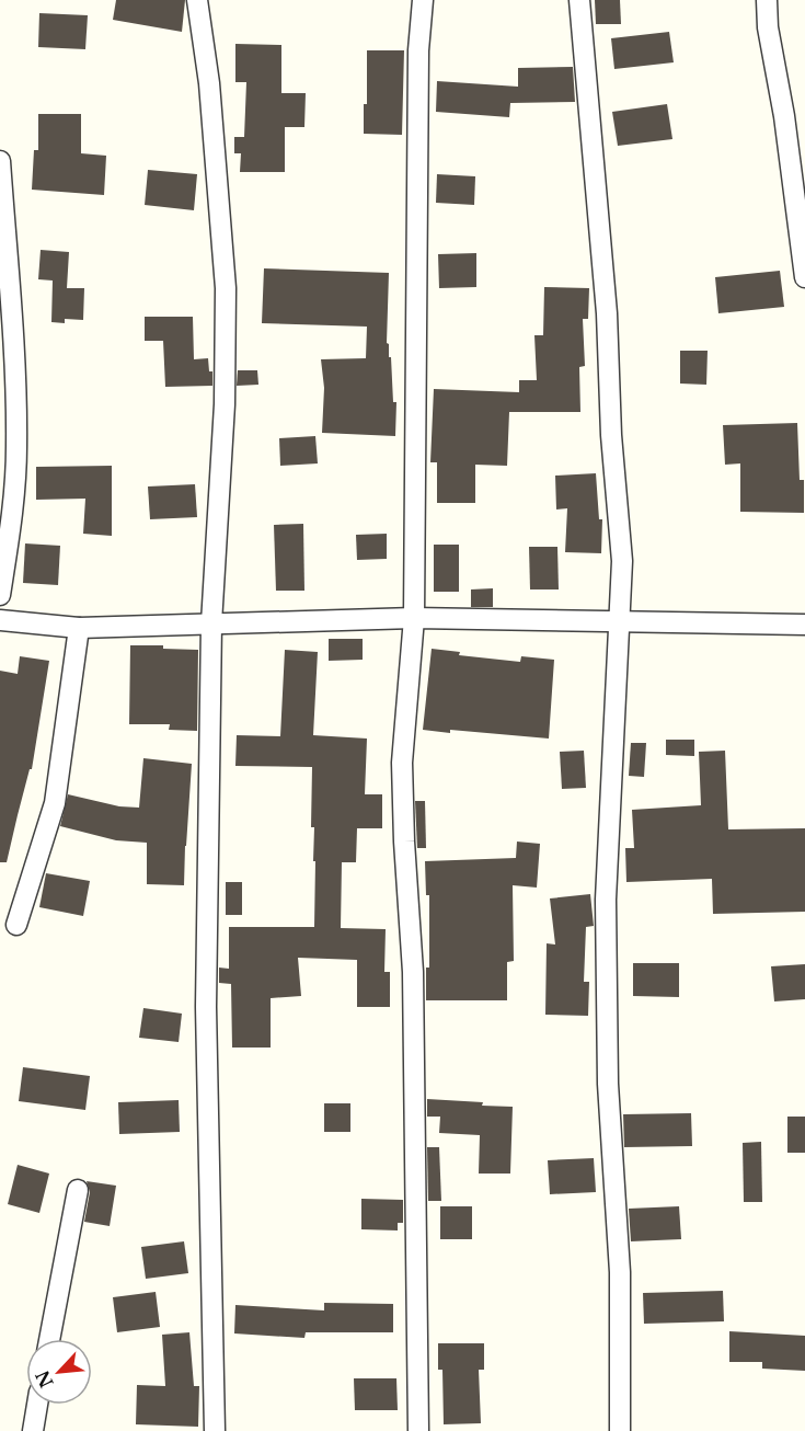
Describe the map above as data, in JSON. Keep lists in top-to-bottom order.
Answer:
{
  "north": "bottom left"
}
